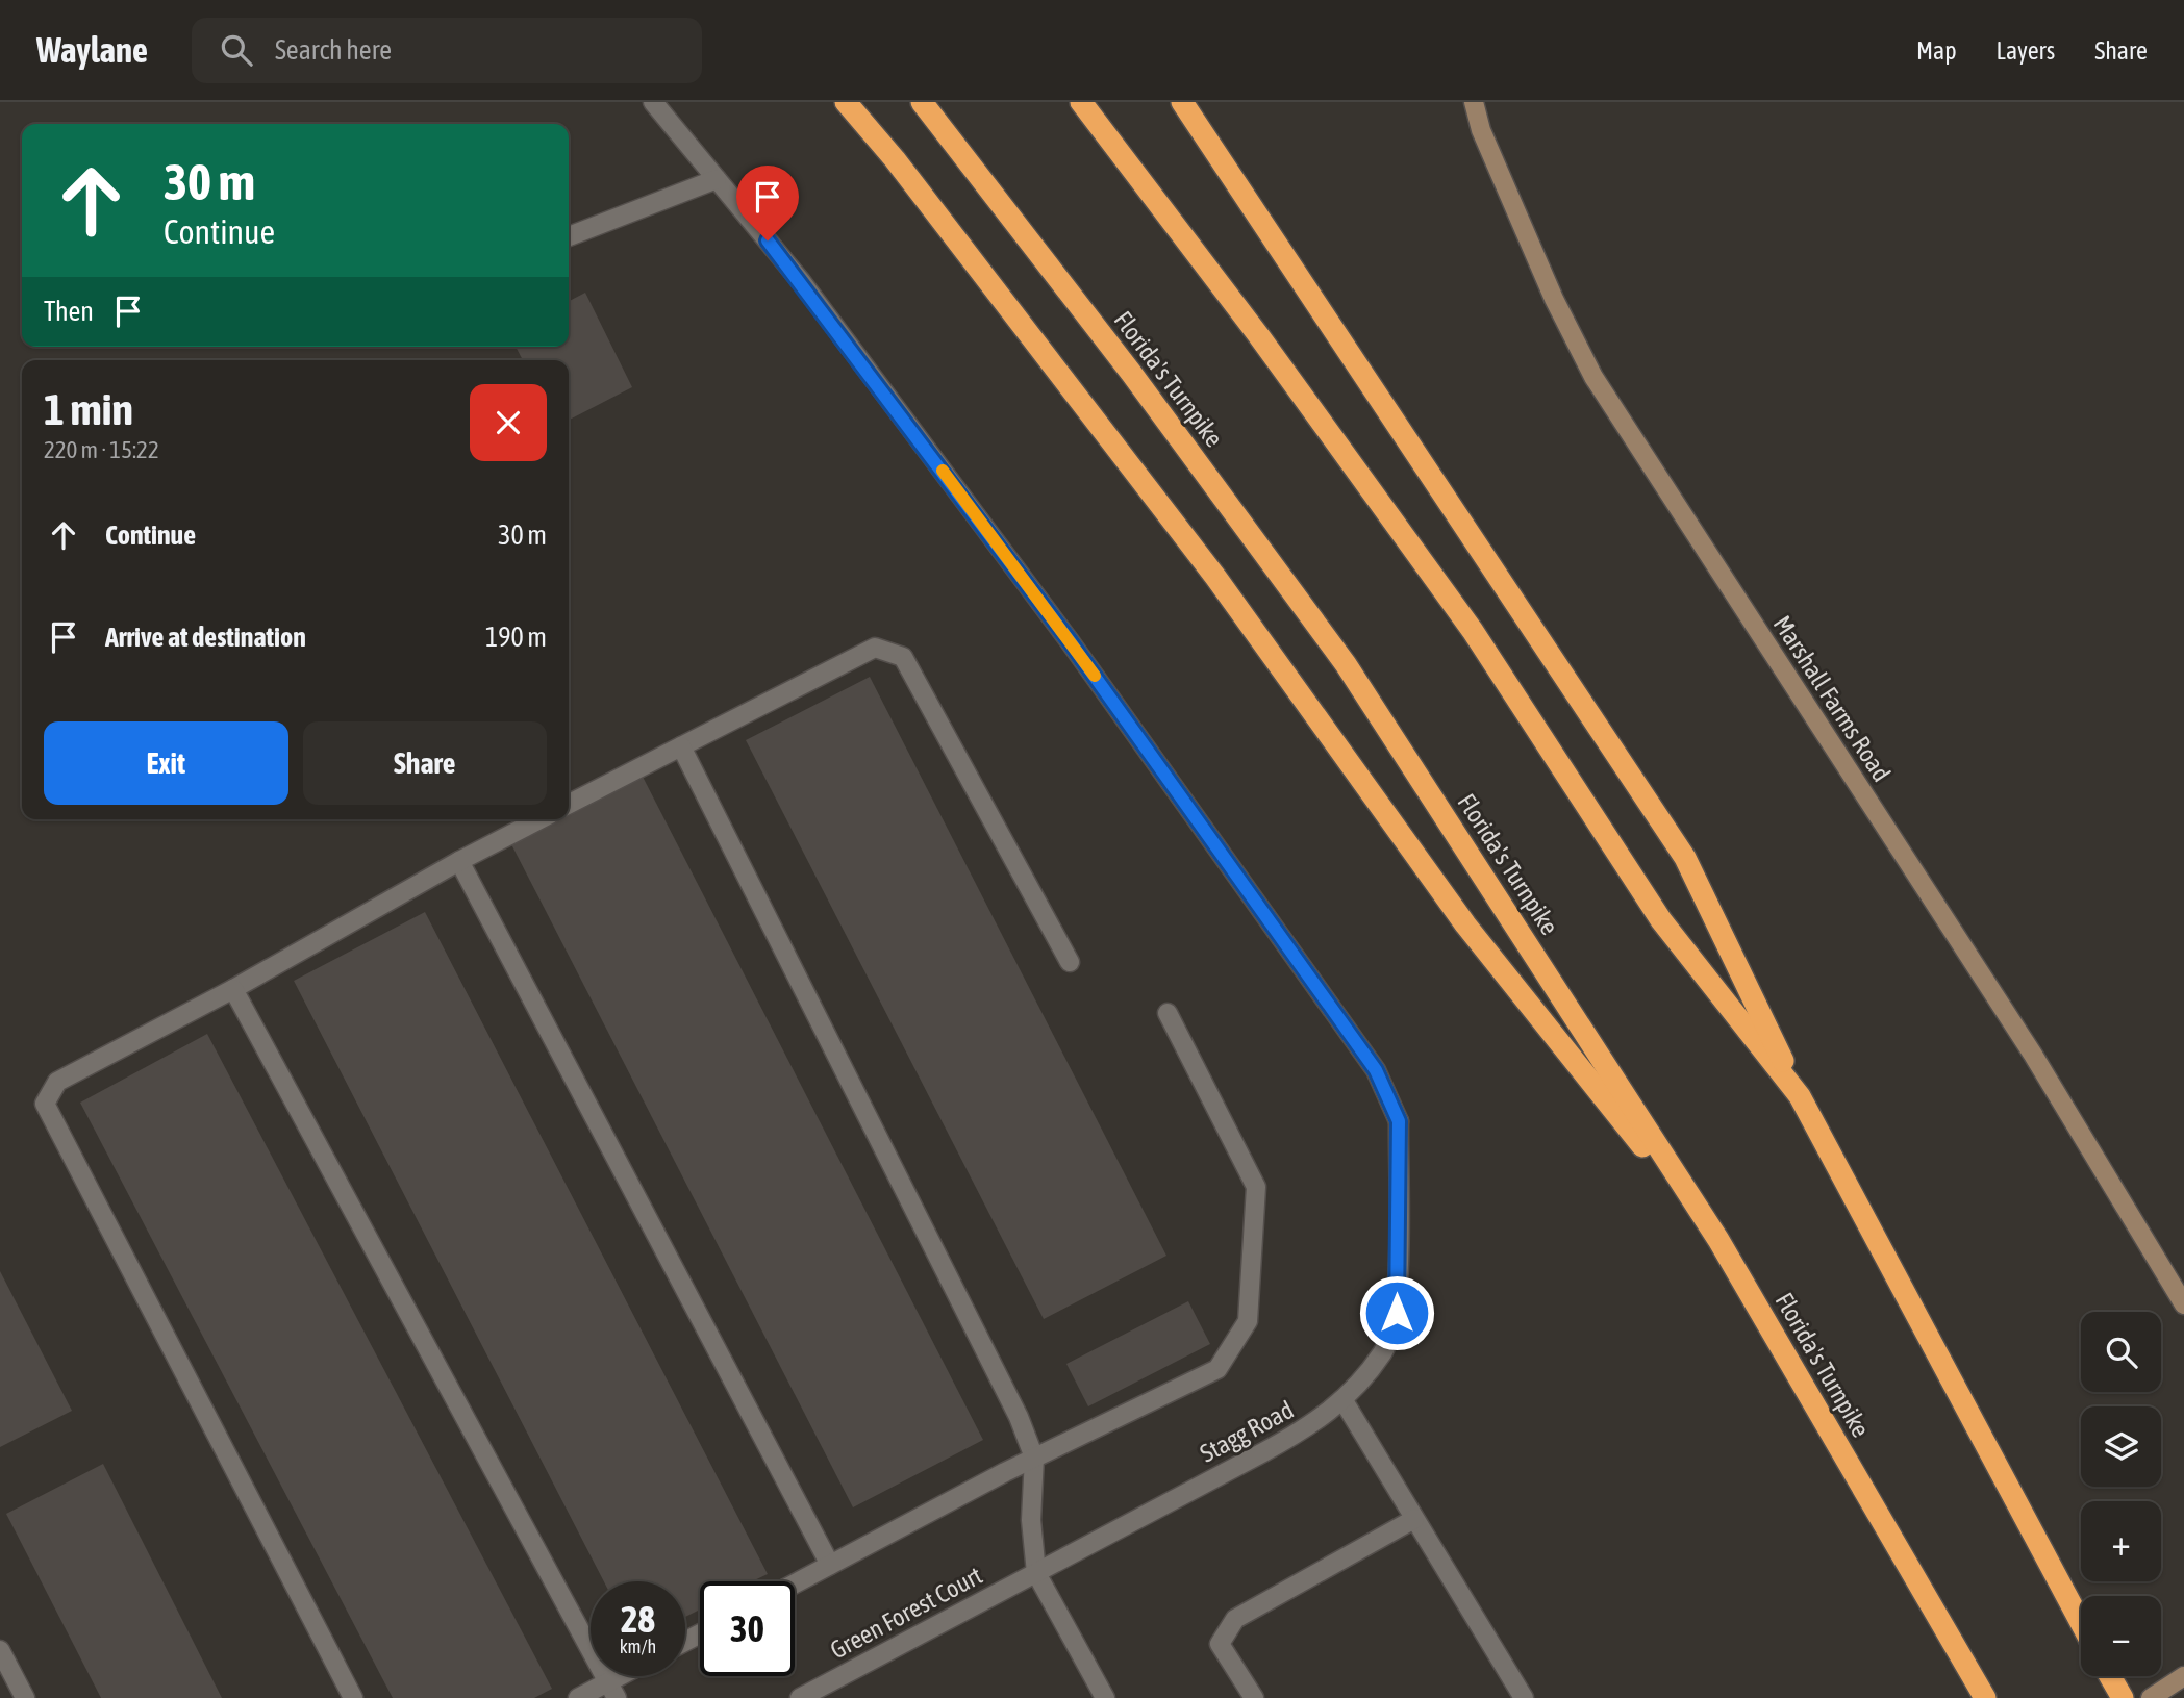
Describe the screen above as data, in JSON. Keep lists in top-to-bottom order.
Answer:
{
  "streets": {
    "highway": ["Florida's Turnpike"],
    "street": ["Marshall Farms Road", "Stagg Road", "Green Forest Court"]
  },
  "crossings": [
    ["Stagg Road", "Green Forest Court"]
  ],
  "page": {
    "header": "Waylane",
    "search": "Search here",
    "nav": ["Map", "Layers", "Share"],
    "turn": ["30 m", "Continue"],
    "then": "Then",
    "heading": ["1 min", "220 m · 15:22"],
    "list": [
      {
        "name": "Continue",
        "value": "30 m"
      },
      {
        "name": "Arrive at destination",
        "value": "190 m"
      }
    ],
    "buttons": ["Exit", "Share"],
    "map_buttons": ["+", "−"],
    "speed": "28 km/h",
    "limit": "30"
  }
}
